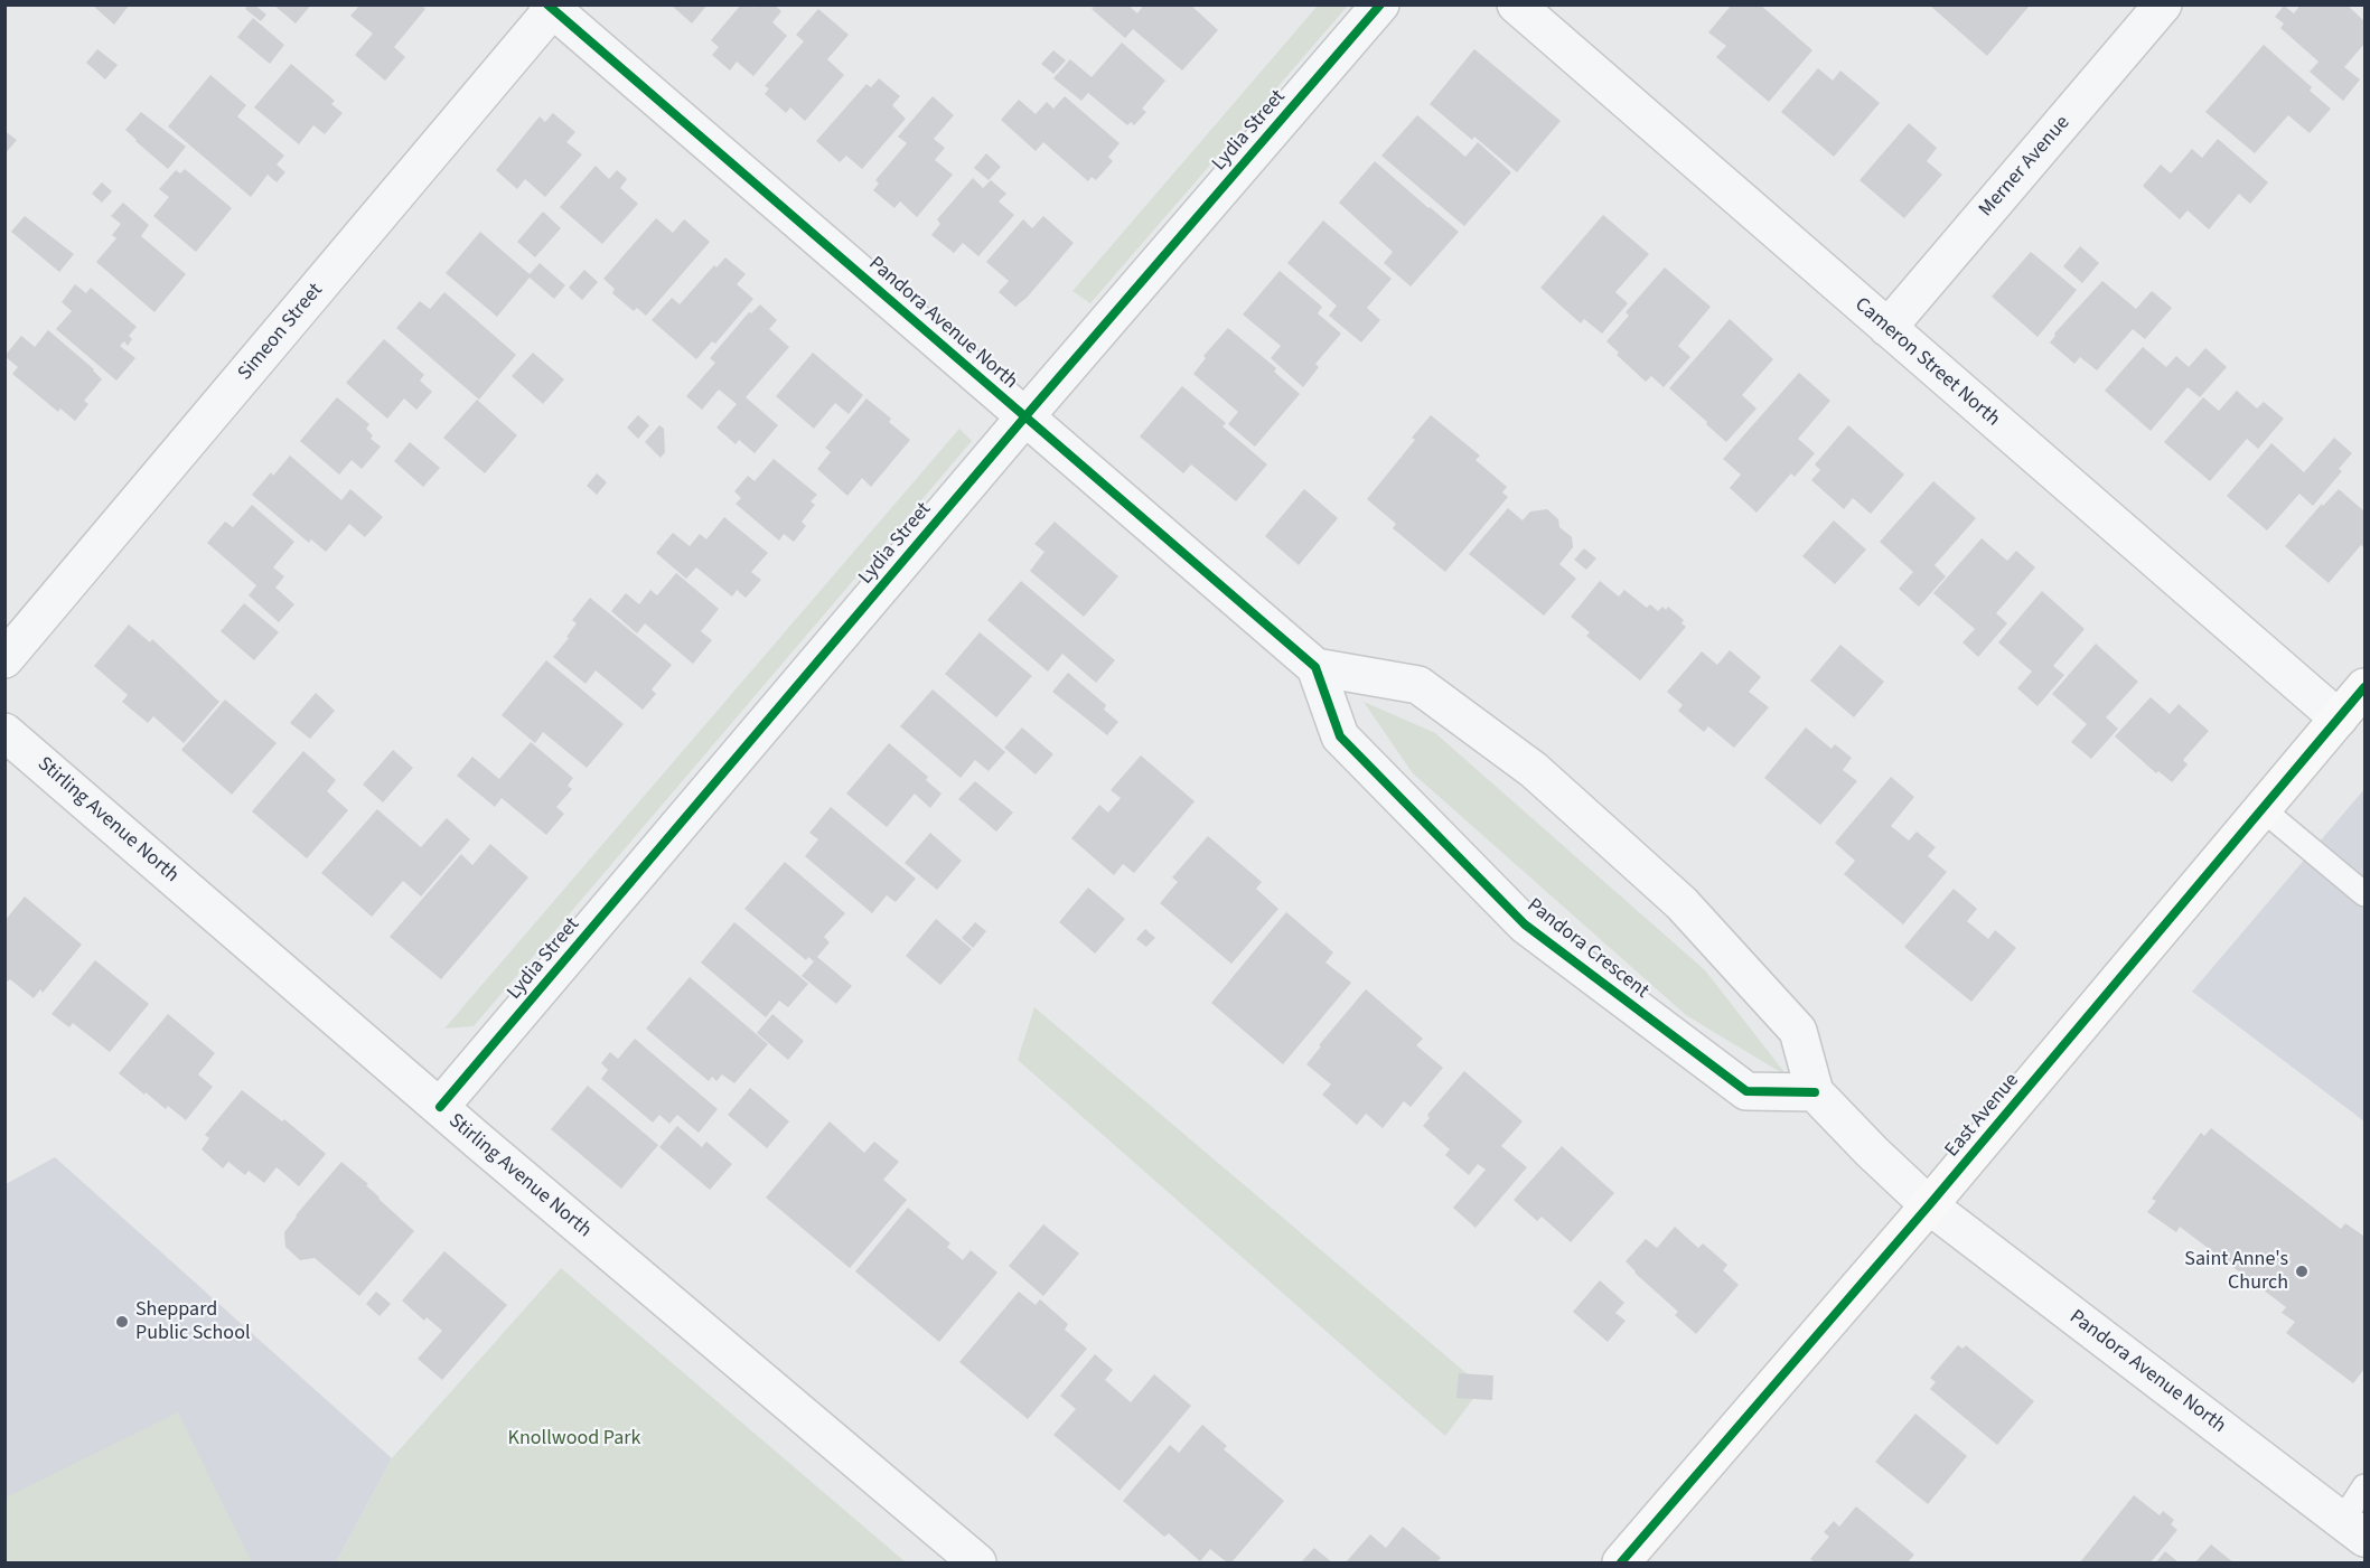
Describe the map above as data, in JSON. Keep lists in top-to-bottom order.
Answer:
{
  "streets": {
    "street": [
      "Lydia Street",
      "Merner Avenue",
      "Pandora Avenue North",
      "Simeon Street",
      "Cameron Street North",
      "Stirling Avenue North",
      "Pandora Crescent",
      "East Avenue"
    ]
  },
  "crossings": [
    ["Lydia Street", "Pandora Avenue North"],
    ["Lydia Street", "Stirling Avenue North"],
    ["Merner Avenue", "Cameron Street North"],
    ["Pandora Avenue North", "Simeon Street"],
    ["Pandora Avenue North", "Pandora Crescent"],
    ["Pandora Avenue North", "East Avenue"],
    ["Cameron Street North", "East Avenue"]
  ],
  "parks": ["Knollwood Park"],
  "places": ["Saint Anne's Church", "Sheppard Public School"]
}
